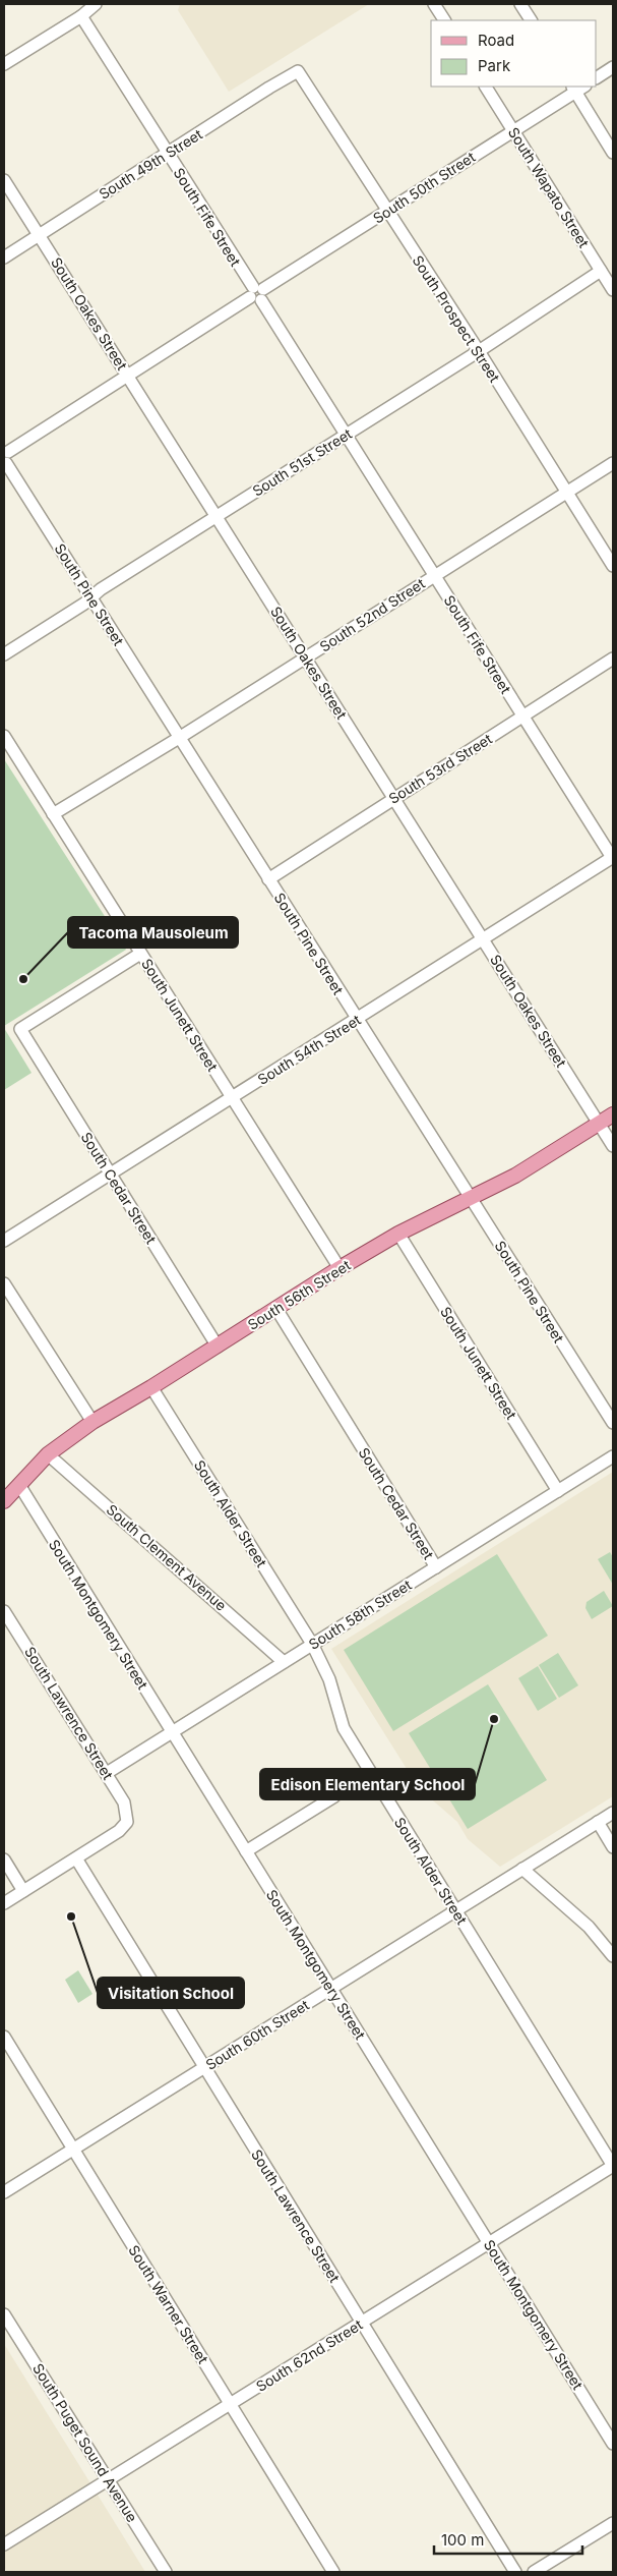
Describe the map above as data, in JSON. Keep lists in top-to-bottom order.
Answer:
{
  "streets": {
    "main road": ["South 56th Street"],
    "street": [
      "South 49th Street",
      "South 50th Street",
      "South Wapato Street",
      "South Fife Street",
      "South Oakes Street",
      "South Prospect Street",
      "South 51st Street",
      "South Pine Street",
      "South 52nd Street",
      "South 53rd Street",
      "South Junett Street",
      "South 54th Street",
      "South Cedar Street",
      "South Alder Street",
      "South Clement Avenue",
      "South Montgomery Street",
      "South 58th Street",
      "South Lawrence Street",
      "South 60th Street",
      "South Warner Street",
      "South 62nd Street",
      "South Puget Sound Avenue"
    ]
  },
  "crossings": [
    ["South 49th Street", "South Fife Street"],
    ["South 49th Street", "South Oakes Street"],
    ["South 49th Street", "South Prospect Street"],
    ["South 50th Street", "South Wapato Street"],
    ["South 50th Street", "South Fife Street"],
    ["South 50th Street", "South Oakes Street"],
    ["South 50th Street", "South Prospect Street"],
    ["South 50th Street", "South Pine Street"],
    ["South Wapato Street", "South 51st Street"],
    ["South Fife Street", "South 51st Street"],
    ["South Fife Street", "South 52nd Street"],
    ["South Fife Street", "South 53rd Street"],
    ["South Fife Street", "South 54th Street"],
    ["South Oakes Street", "South 51st Street"],
    ["South Oakes Street", "South 52nd Street"],
    ["South Oakes Street", "South 53rd Street"],
    ["South Oakes Street", "South 54th Street"],
    ["South Oakes Street", "South 56th Street"],
    ["South Prospect Street", "South 51st Street"],
    ["South Prospect Street", "South 52nd Street"],
    ["South 51st Street", "South Pine Street"],
    ["South Pine Street", "South 52nd Street"],
    ["South Pine Street", "South 53rd Street"],
    ["South Pine Street", "South 54th Street"],
    ["South Pine Street", "South 56th Street"],
    ["South 52nd Street", "South Junett Street"],
    ["South Junett Street", "South 54th Street"],
    ["South Junett Street", "South Cedar Street"],
    ["South Junett Street", "South 56th Street"],
    ["South Junett Street", "South 58th Street"],
    ["South 54th Street", "South Cedar Street"],
    ["South Cedar Street", "South 56th Street"],
    ["South Cedar Street", "South 58th Street"],
    ["South 56th Street", "South Alder Street"],
    ["South 56th Street", "South Clement Avenue"],
    ["South 56th Street", "South Montgomery Street"],
    ["South Alder Street", "South 58th Street"],
    ["South Alder Street", "South 60th Street"],
    ["South Alder Street", "South 62nd Street"],
    ["South Clement Avenue", "South 58th Street"],
    ["South Montgomery Street", "South 58th Street"],
    ["South Montgomery Street", "South 60th Street"],
    ["South Montgomery Street", "South 62nd Street"],
    ["South 58th Street", "South Lawrence Street"],
    ["South Lawrence Street", "South 60th Street"],
    ["South Lawrence Street", "South 62nd Street"],
    ["South 60th Street", "South Warner Street"],
    ["South Warner Street", "South 62nd Street"],
    ["South 62nd Street", "South Puget Sound Avenue"]
  ],
  "places": ["Tacoma Mausoleum", "Edison Elementary School", "Visitation School"],
  "legend": ["Road", "Park"],
  "scale_bar": "100 m"
}
